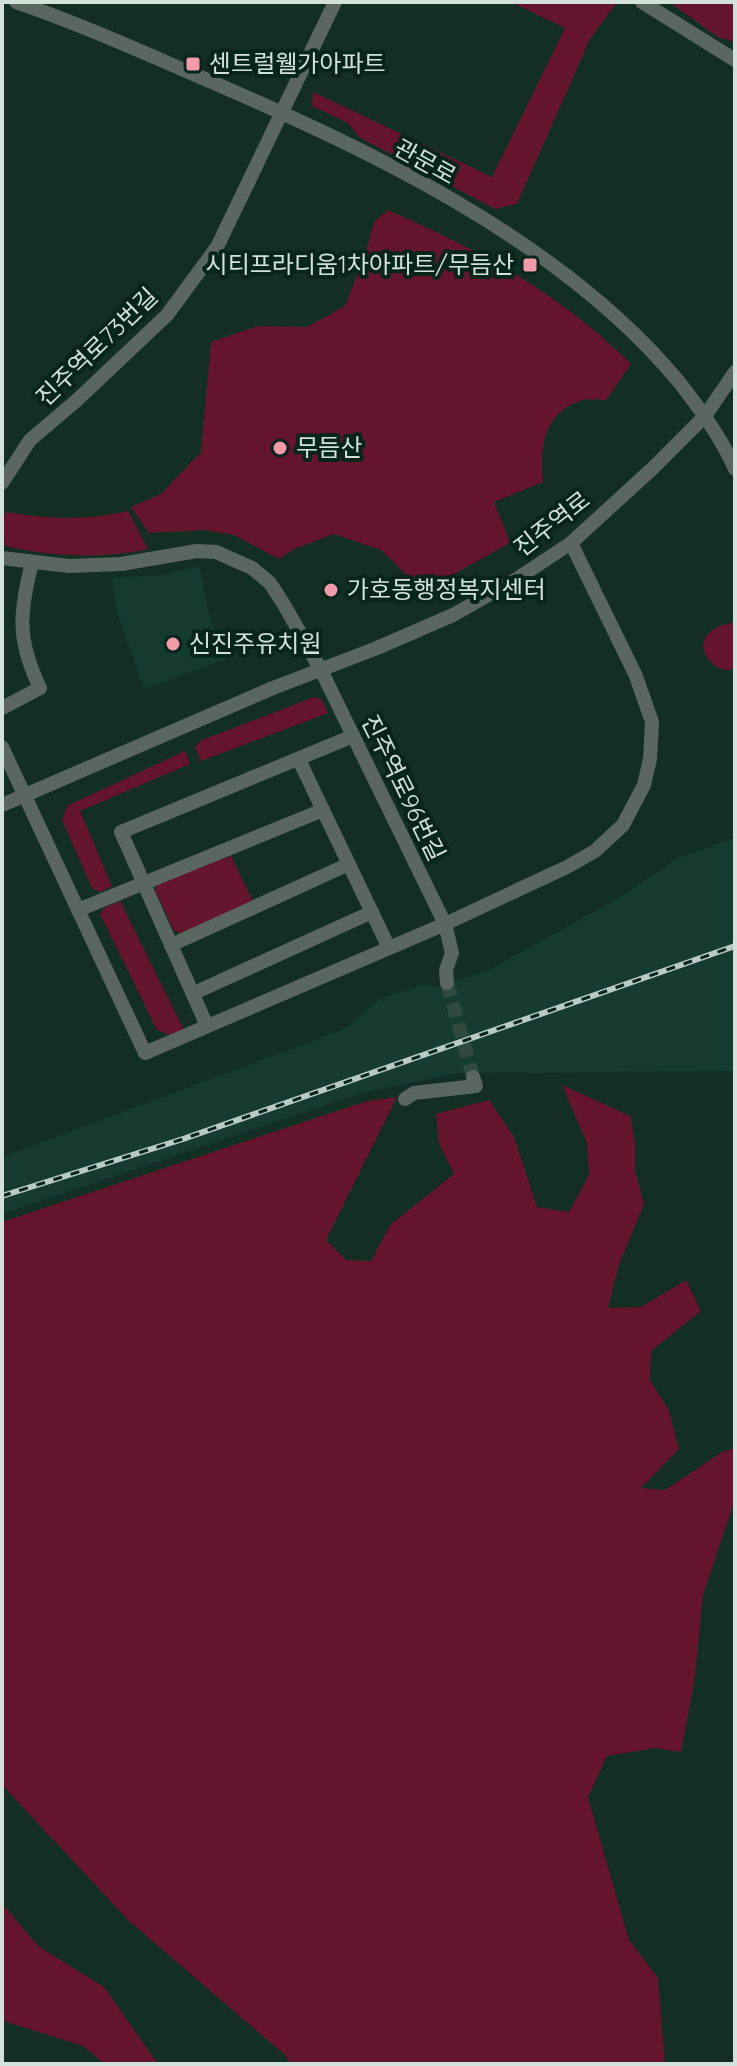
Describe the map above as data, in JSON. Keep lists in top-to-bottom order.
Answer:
{
  "streets": {
    "street": [
      "관문로",
      "진주역로73번길",
      "진주역로",
      "진주역로96번길"
    ]
  },
  "crossings": [
    ["관문로", "진주역로73번길"],
    ["관문로", "진주역로"],
    ["진주역로", "진주역로96번길"]
  ],
  "places": {
    "transit": ["센트럴웰가아파트", "시티프라디움1차아파트/무듬산"],
    "other": ["무듬산", "가호동행정복지센터", "신진주유치원"]
  }
}
